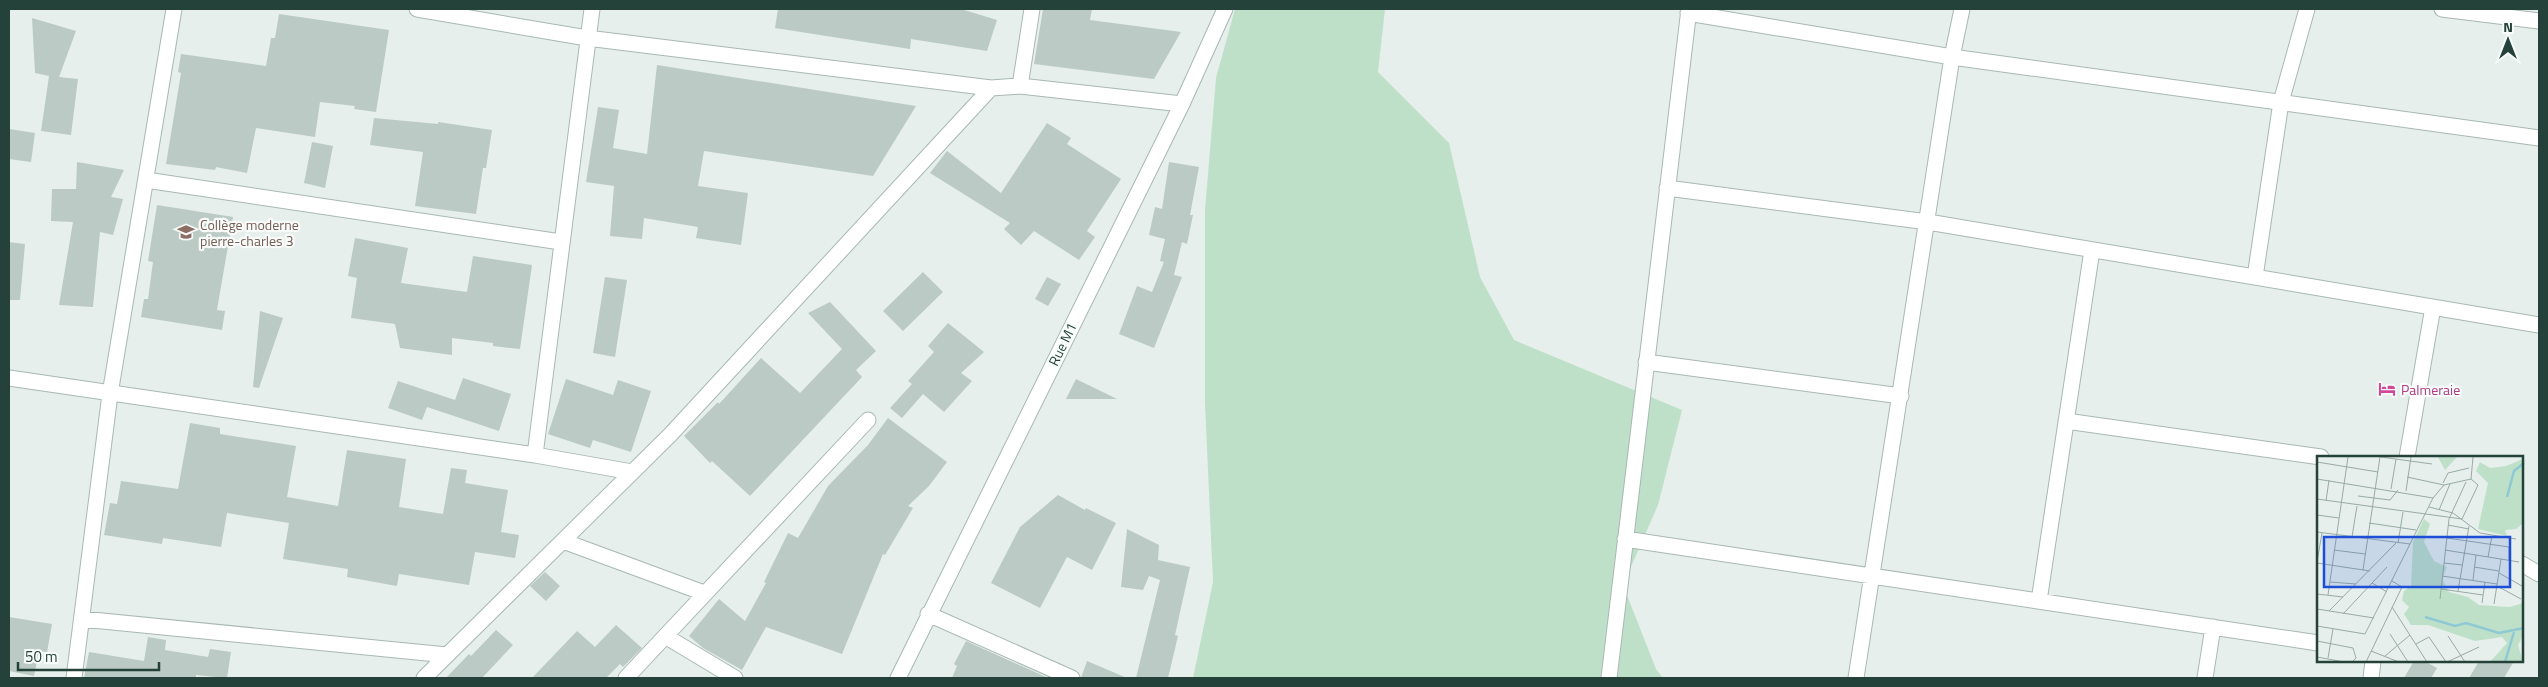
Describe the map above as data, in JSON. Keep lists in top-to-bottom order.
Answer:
{
  "streets": {
    "street": ["Rue M1"]
  },
  "places": {
    "school or university": ["Collège moderne pierre-charles 3"],
    "hotel": ["Palmeraie"]
  },
  "scale_bar": "50 m",
  "north": "top"
}
